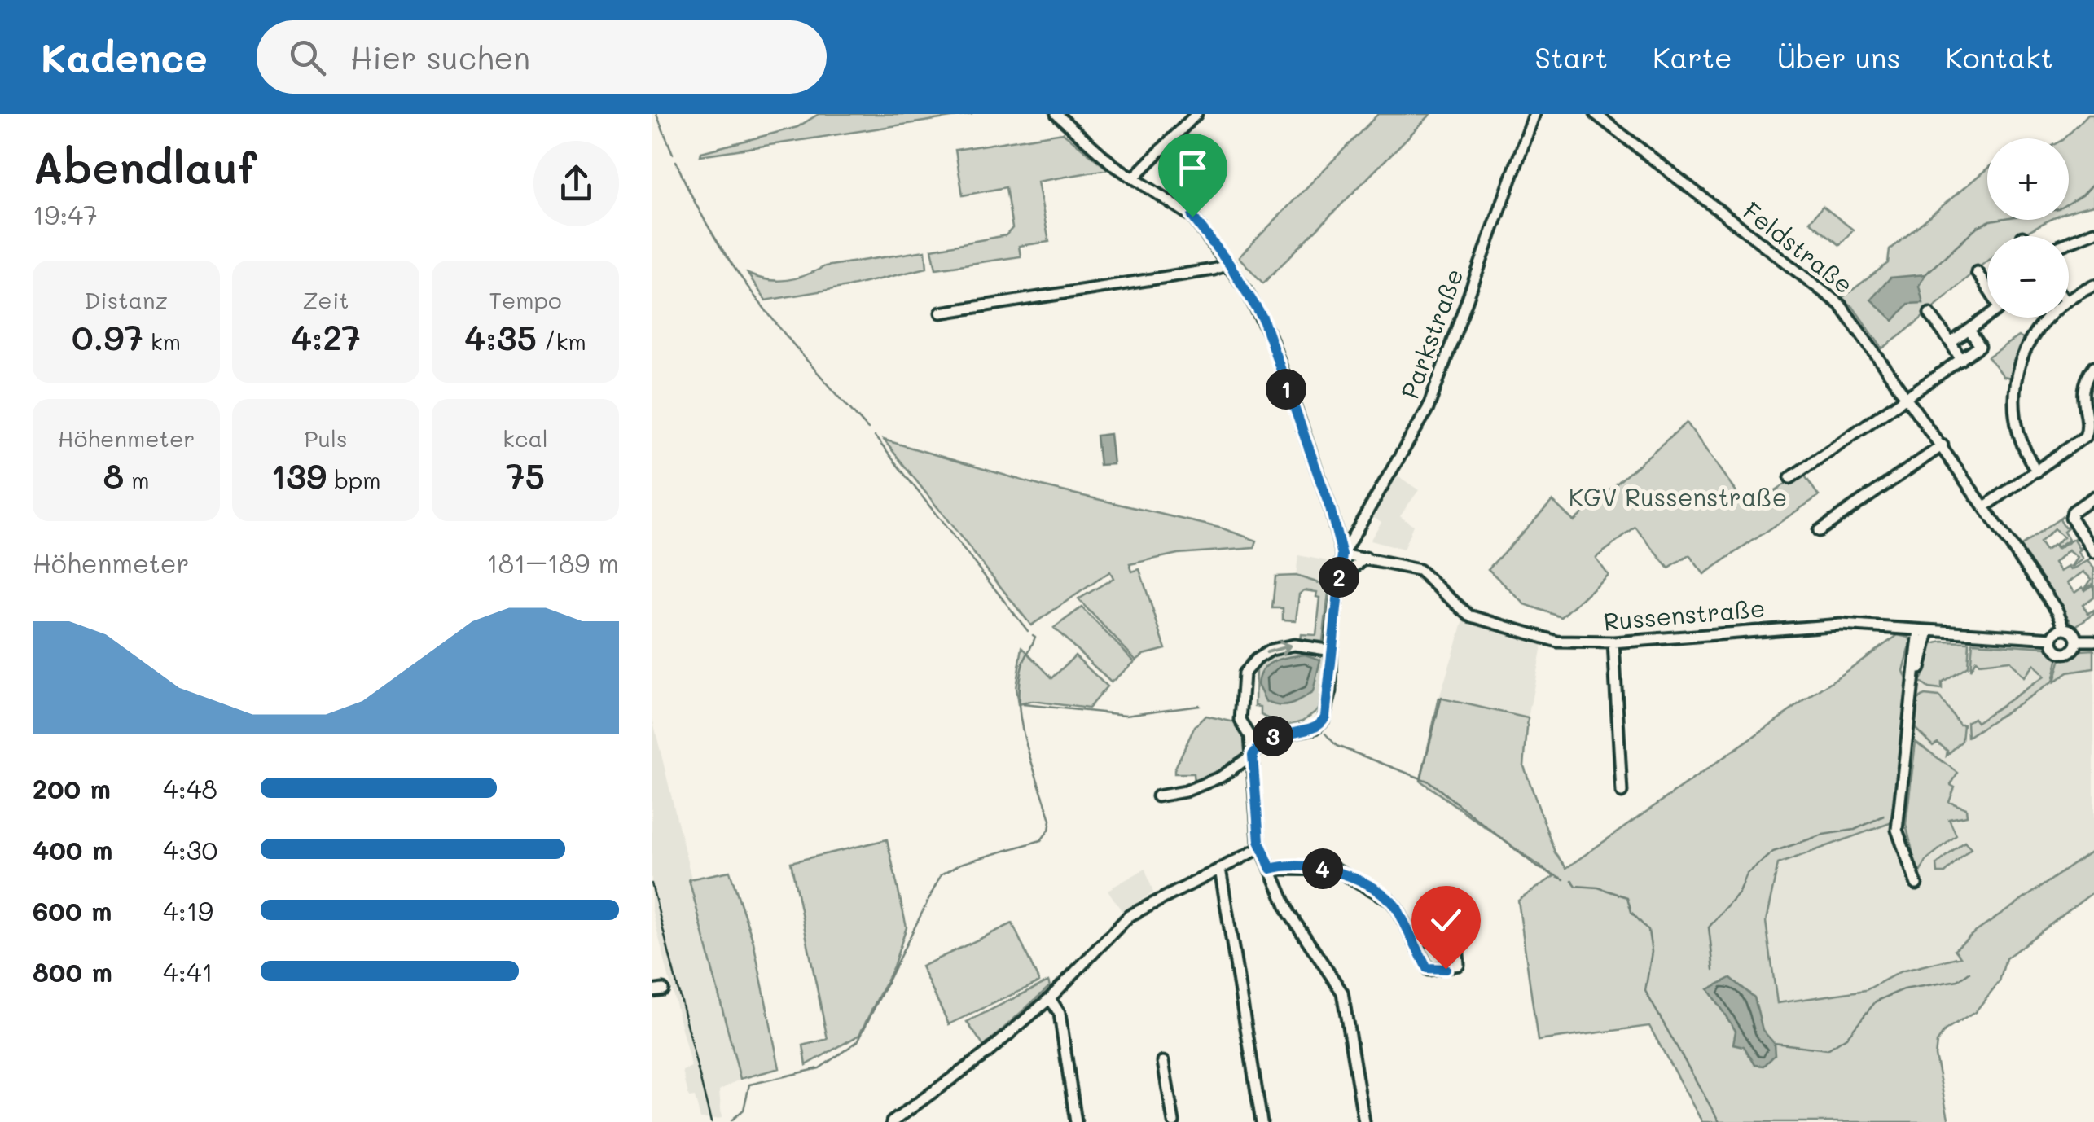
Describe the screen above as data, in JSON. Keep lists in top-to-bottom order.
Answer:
{
  "streets": {
    "street": ["Feldstraße", "Parkstraße", "Russenstraße"]
  },
  "crossings": [
    ["Feldstraße", "Russenstraße"],
    ["Parkstraße", "Russenstraße"]
  ],
  "parks": ["KGV Russenstraße"],
  "page": {
    "header": "Kadence",
    "search": "Hier suchen",
    "nav": [
      "Start",
      "Karte",
      "Über uns",
      "Kontakt"
    ],
    "heading": ["Abendlauf", "19:47"],
    "map_buttons": ["+", "−"],
    "stats": [
      ["Distanz", "0.97 km"],
      ["Zeit", "4:27"],
      ["Tempo", "4:35 /km"],
      ["Höhenmeter", "8 m"],
      ["Puls", "139 bpm"],
      ["kcal", "75"]
    ],
    "pins": [
      "1",
      "2",
      "3",
      "4"
    ],
    "chart": ["Höhenmeter", "181–189 m"],
    "list": [
      {
        "name": "200 m",
        "note": "4:48"
      },
      {
        "name": "400 m",
        "note": "4:30"
      },
      {
        "name": "600 m",
        "note": "4:19"
      },
      {
        "name": "800 m",
        "note": "4:41"
      }
    ]
  }
}
